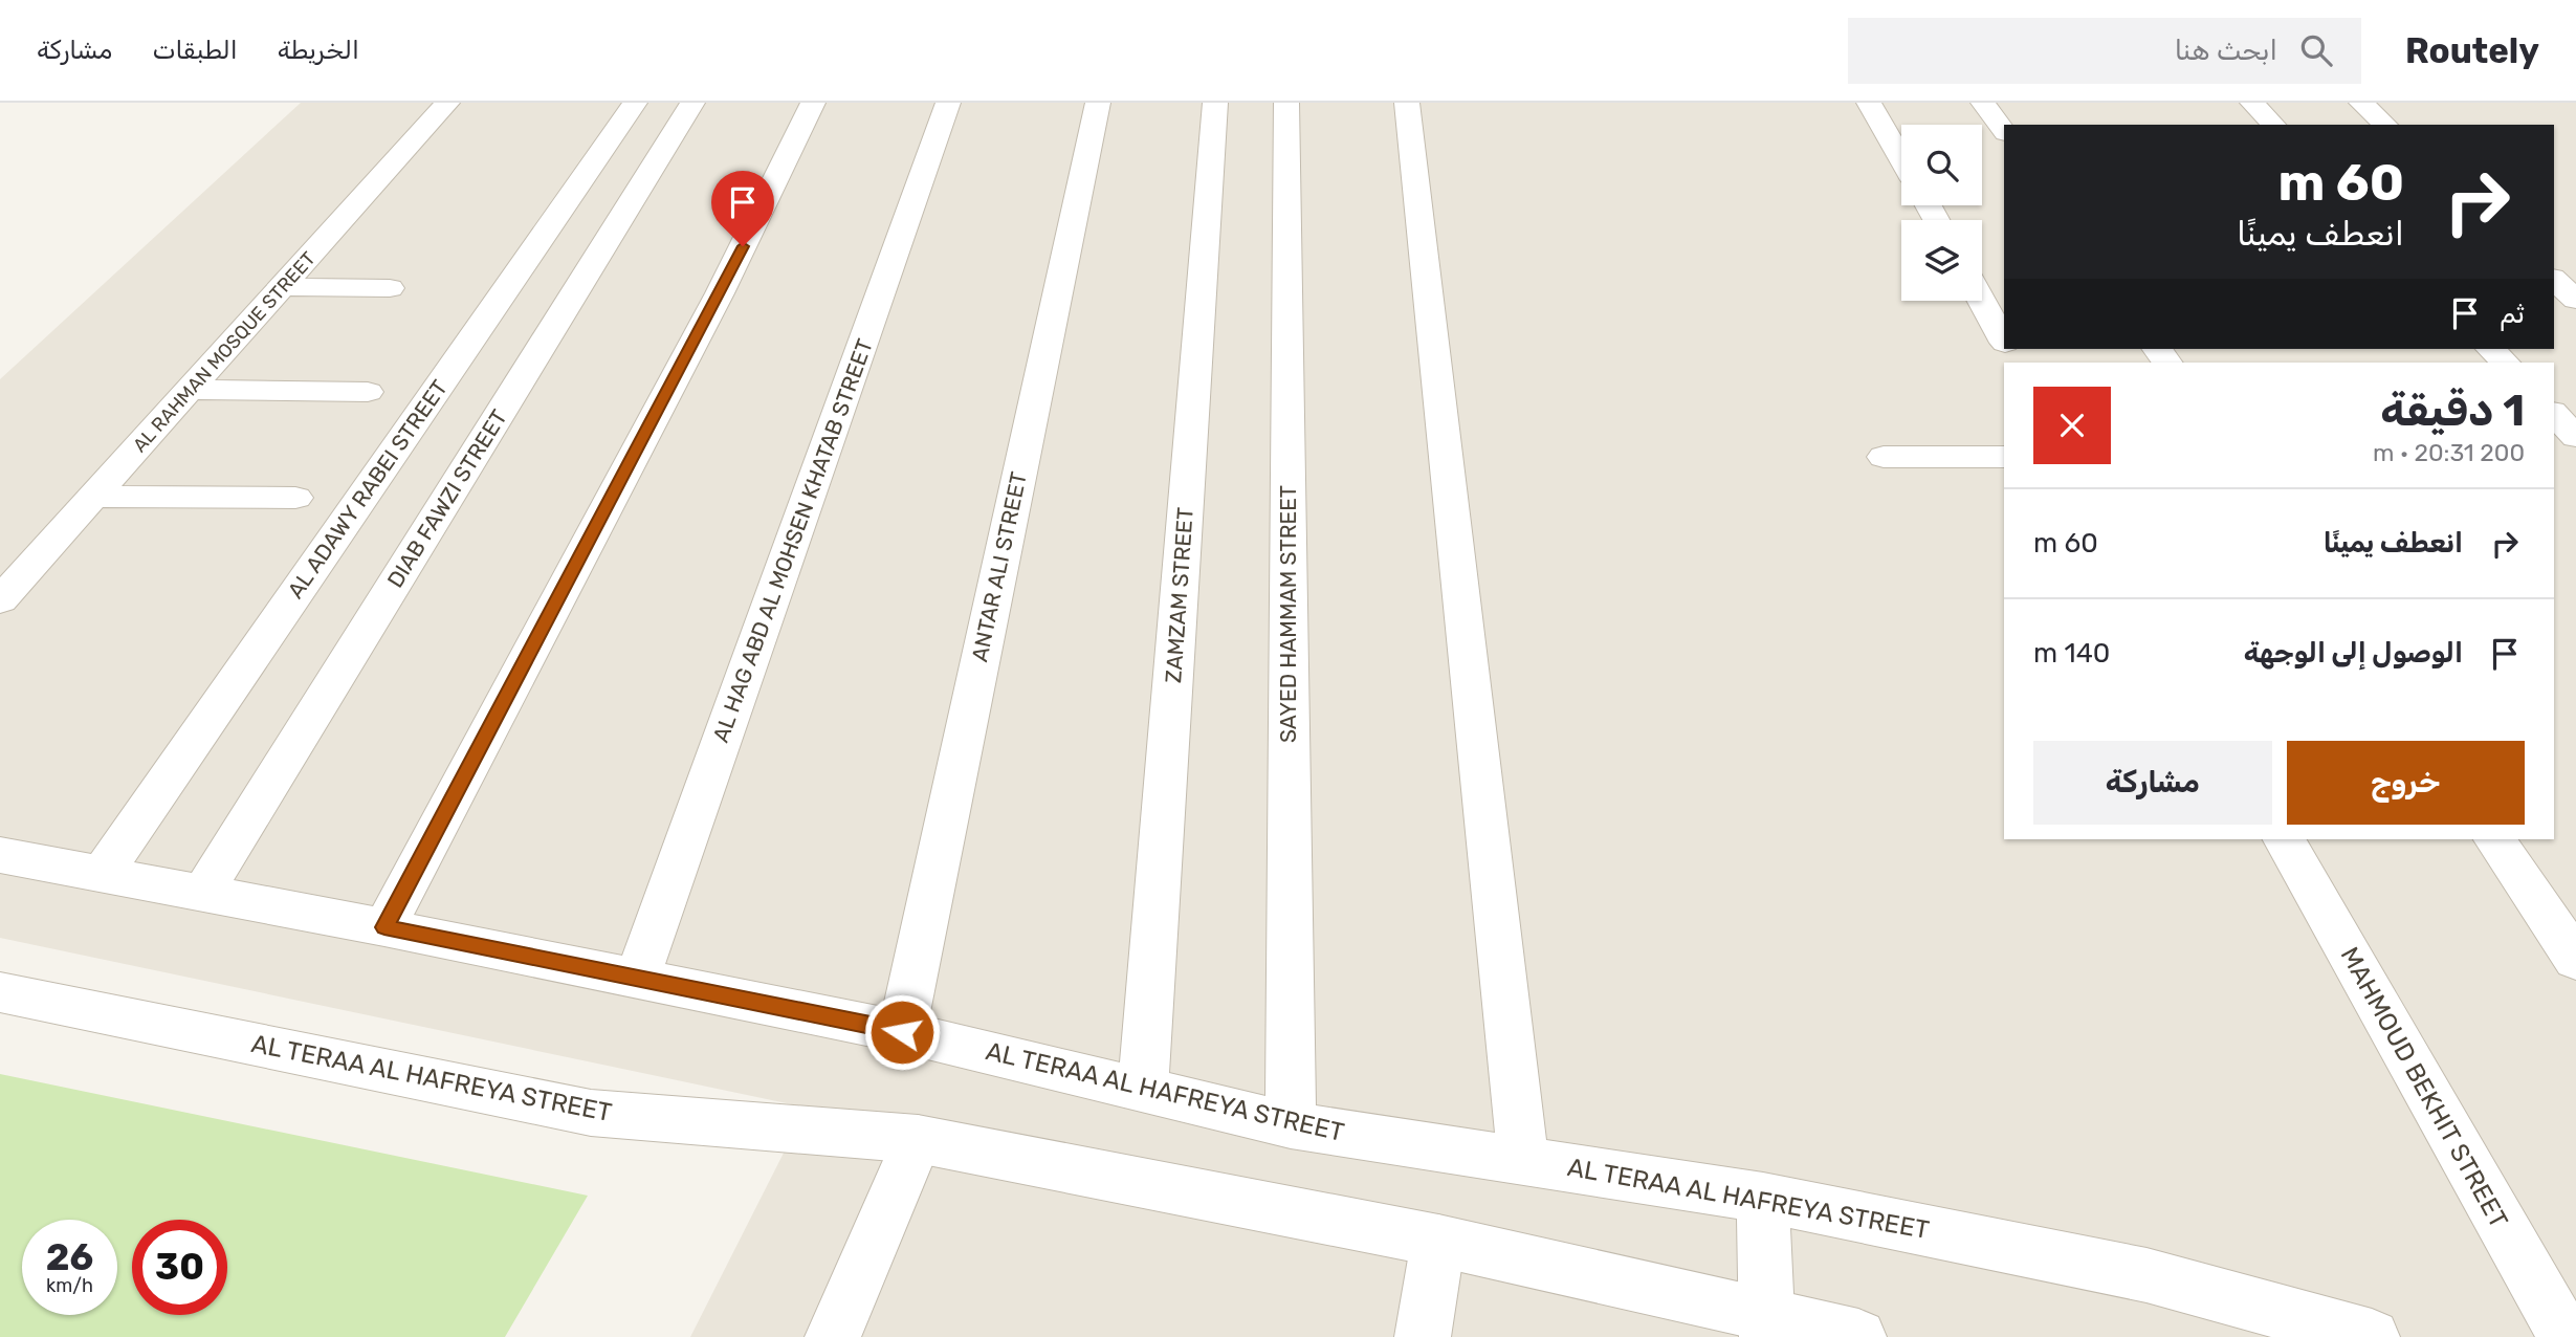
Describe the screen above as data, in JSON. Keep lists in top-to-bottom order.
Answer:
{
  "streets": {
    "street": [
      "AL RAHMAN MOSQUE STREET",
      "AL ADAWY RABEI STREET",
      "DIAB FAWZI STREET",
      "AL HAG ABD AL MOHSEN KHATAB STREET",
      "ANTAR ALI STREET",
      "ZAMZAM STREET",
      "SAYED HAMMAM STREET",
      "AL TERAA AL HAFREYA STREET",
      "MAHMOUD BEKHIT STREET"
    ]
  },
  "crossings": [
    ["AL ADAWY RABEI STREET", "AL TERAA AL HAFREYA STREET"],
    ["DIAB FAWZI STREET", "AL TERAA AL HAFREYA STREET"],
    ["AL HAG ABD AL MOHSEN KHATAB STREET", "AL TERAA AL HAFREYA STREET"],
    ["ANTAR ALI STREET", "AL TERAA AL HAFREYA STREET"],
    ["ZAMZAM STREET", "AL TERAA AL HAFREYA STREET"],
    ["SAYED HAMMAM STREET", "AL TERAA AL HAFREYA STREET"]
  ],
  "page": {
    "header": "Routely",
    "search": "ابحث هنا",
    "nav": ["الخريطة", "الطبقات", "مشاركة"],
    "turn": ["60 m", "انعطف يمينًا"],
    "then": "ثم",
    "heading": ["1 دقيقة", "200 m · 20:31"],
    "list": [
      {
        "name": "انعطف يمينًا",
        "value": "60 m"
      },
      {
        "name": "الوصول إلى الوجهة",
        "value": "140 m"
      }
    ],
    "buttons": ["خروج", "مشاركة"],
    "speed": "26 km/h",
    "limit": "30"
  }
}
